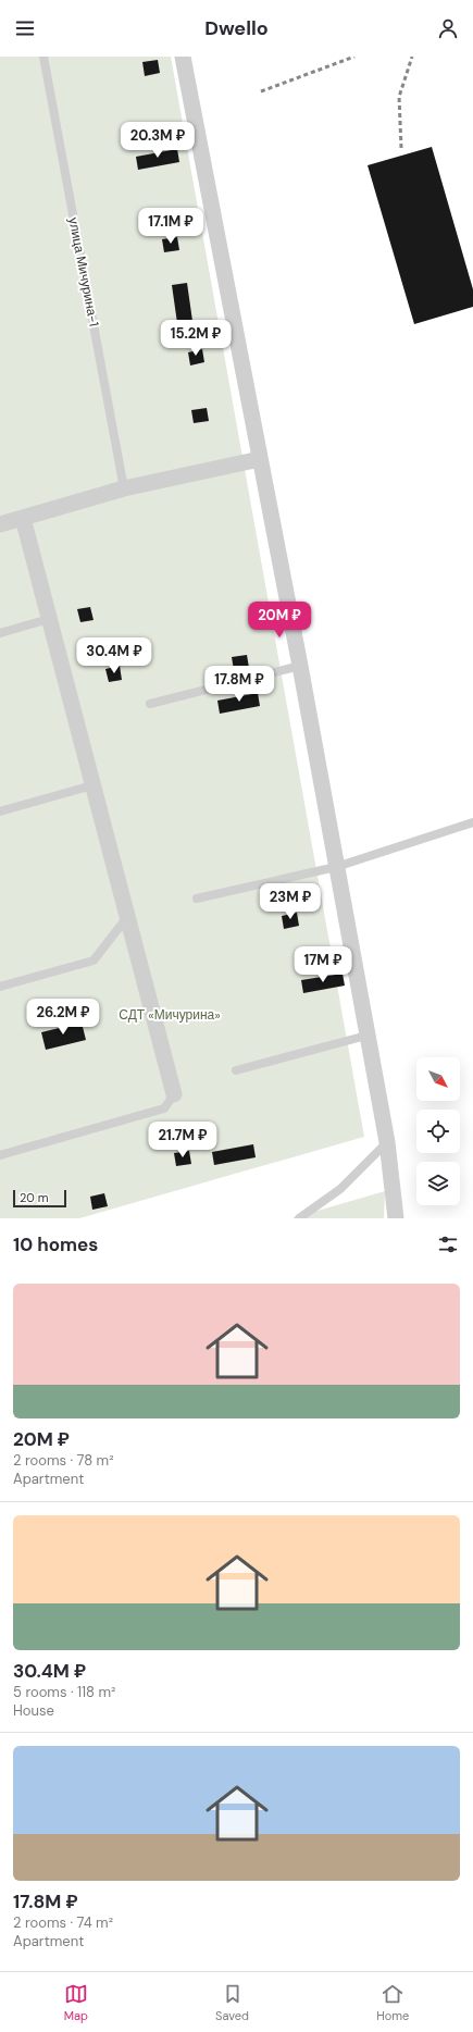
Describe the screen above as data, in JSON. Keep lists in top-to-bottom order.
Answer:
{
  "streets": {
    "lane": ["улица Мичурина-1"]
  },
  "parks": ["СДТ «Мичурина»"],
  "scale_bar": "20 m",
  "north": "bottom right",
  "page": {
    "header": "Dwello",
    "price": [
      "20.3M ₽",
      "17.1M ₽",
      "15.2M ₽",
      "20M ₽",
      "30.4M ₽",
      "17.8M ₽",
      "23M ₽",
      "17M ₽",
      "26.2M ₽",
      "21.7M ₽"
    ],
    "scale": "20 m",
    "heading": "10 homes",
    "list": [
      {
        "name": "20M ₽",
        "note": "2 rooms · 78 m² · Apartment"
      },
      {
        "name": "30.4M ₽",
        "note": "5 rooms · 118 m² · House"
      },
      {
        "name": "17.8M ₽",
        "note": "2 rooms · 74 m² · Apartment"
      }
    ],
    "tabs": ["Map", "Saved", "Home"]
  }
}
